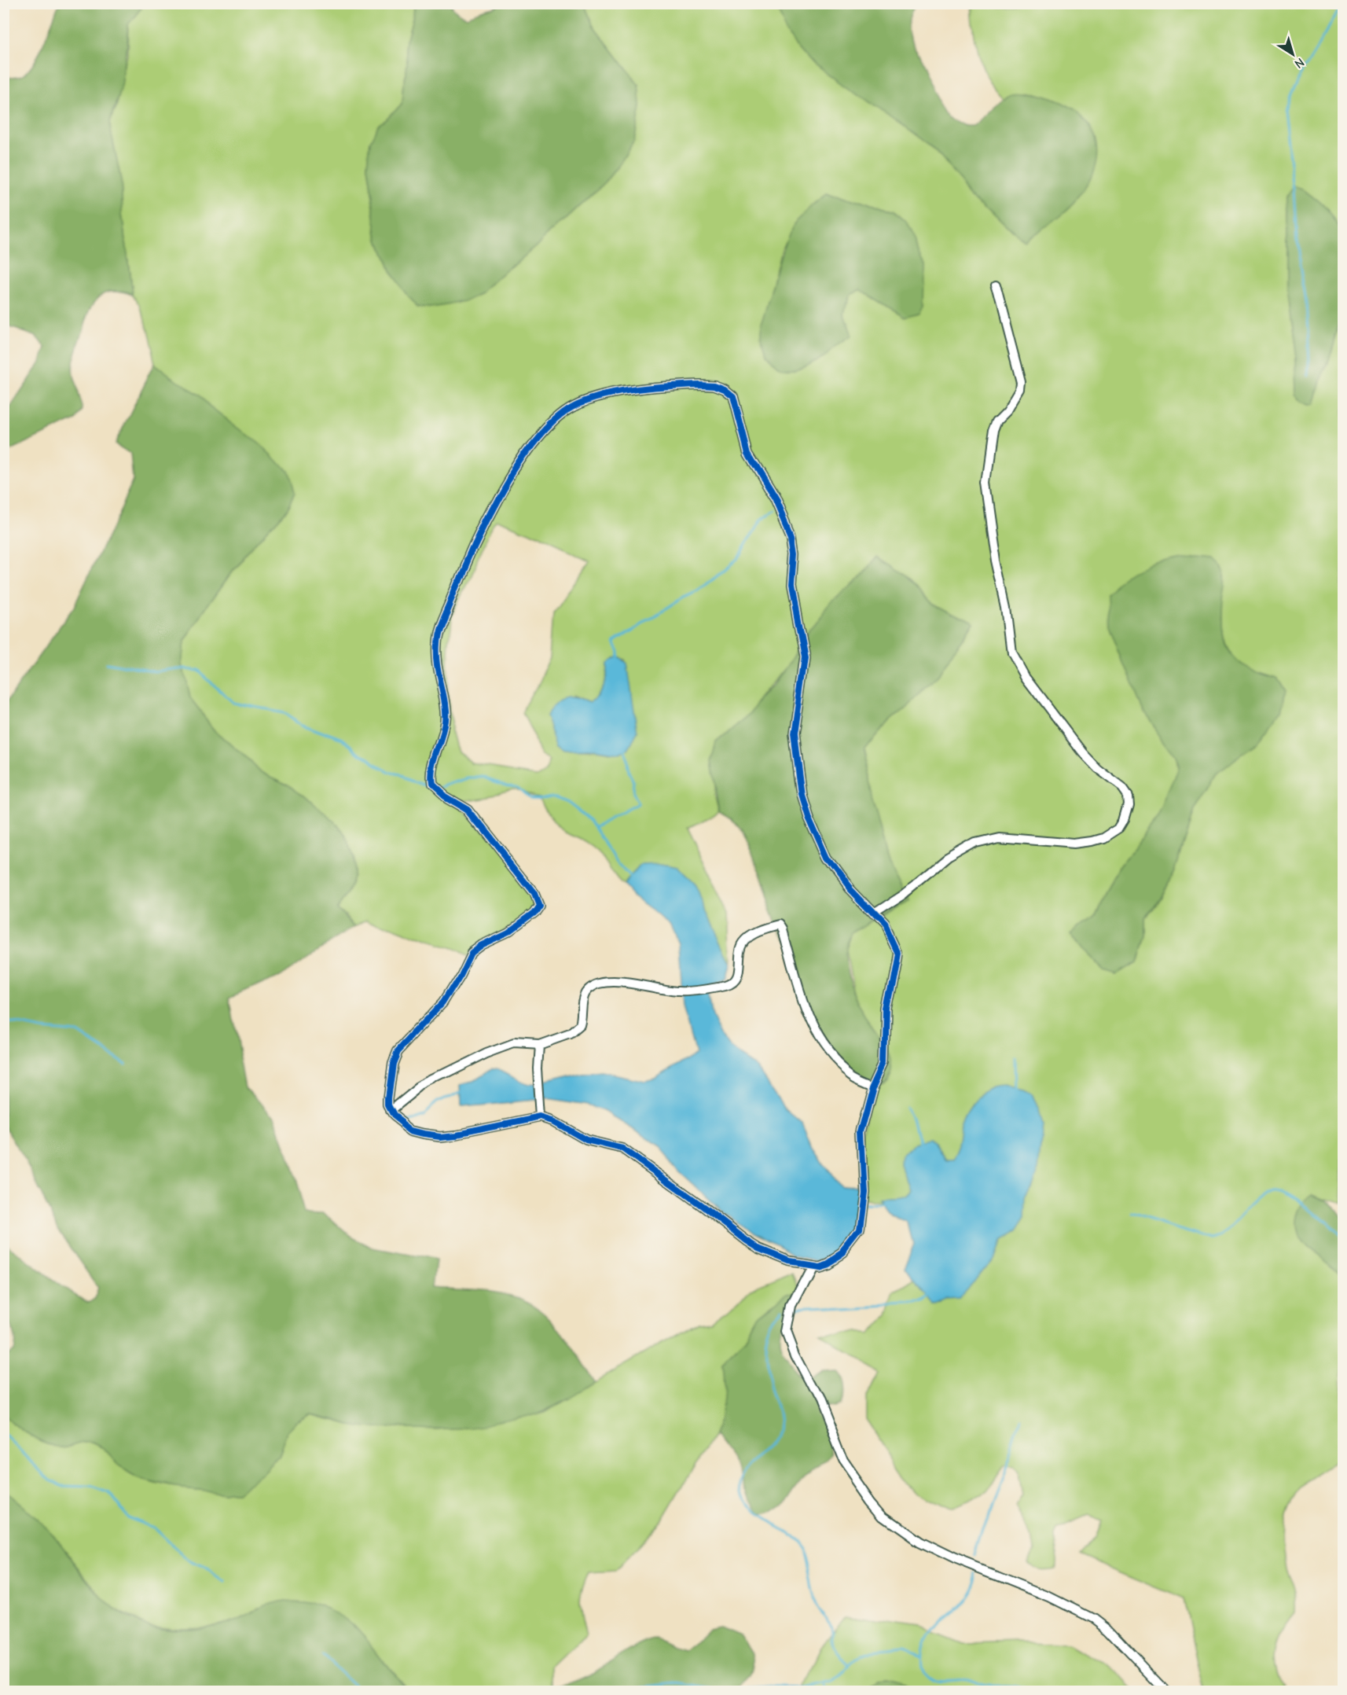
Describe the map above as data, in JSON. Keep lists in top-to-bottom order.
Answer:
{
  "north": "bottom right"
}
